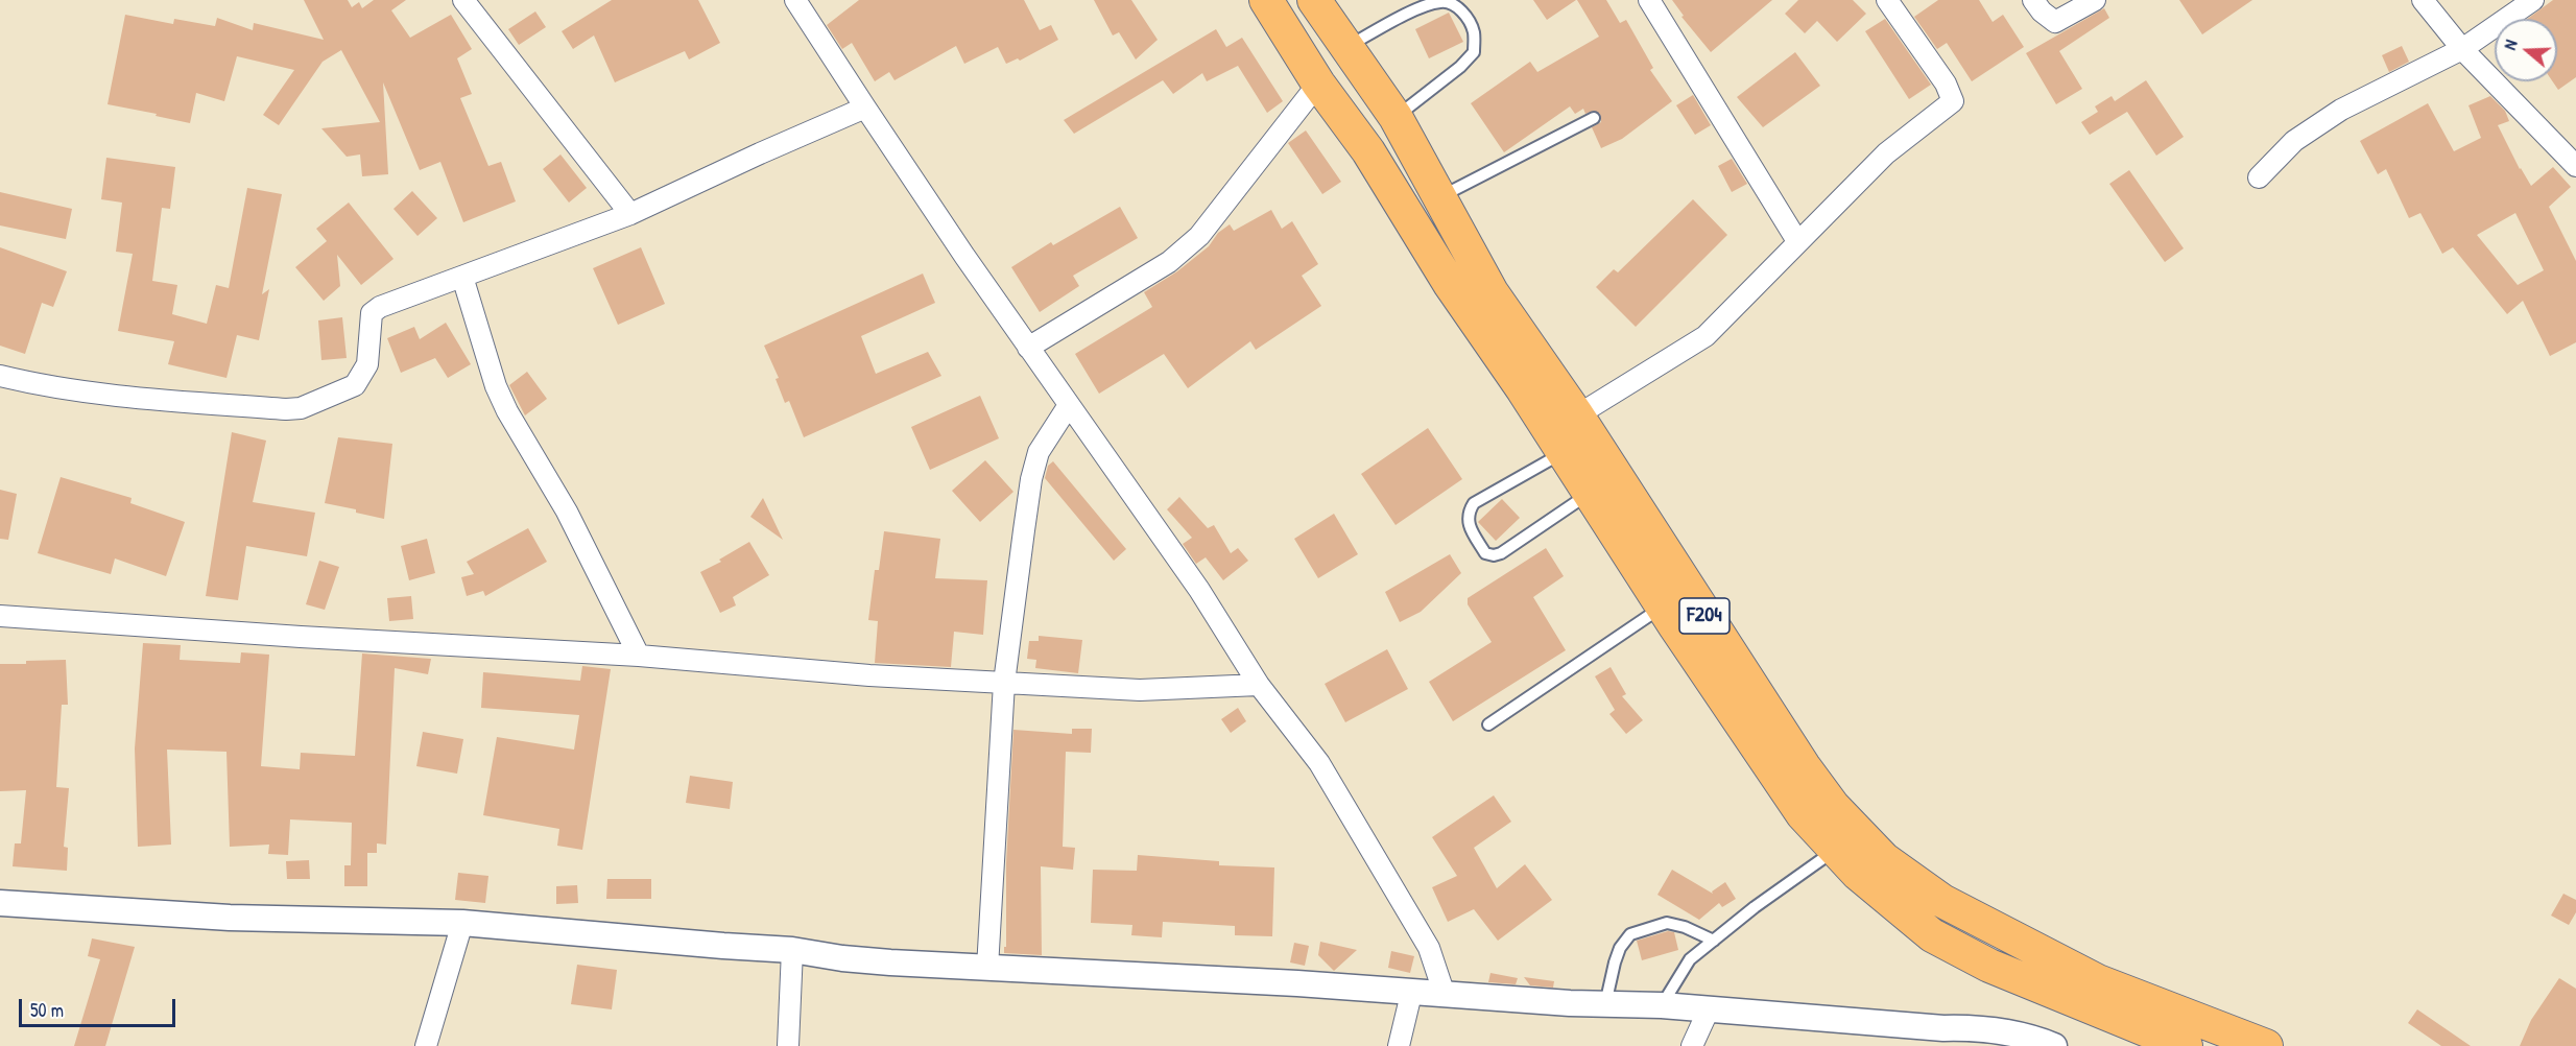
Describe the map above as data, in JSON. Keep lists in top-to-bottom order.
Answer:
{
  "streets": {
    "main road": ["F204"]
  },
  "scale_bar": "50 m",
  "north": "left"
}
